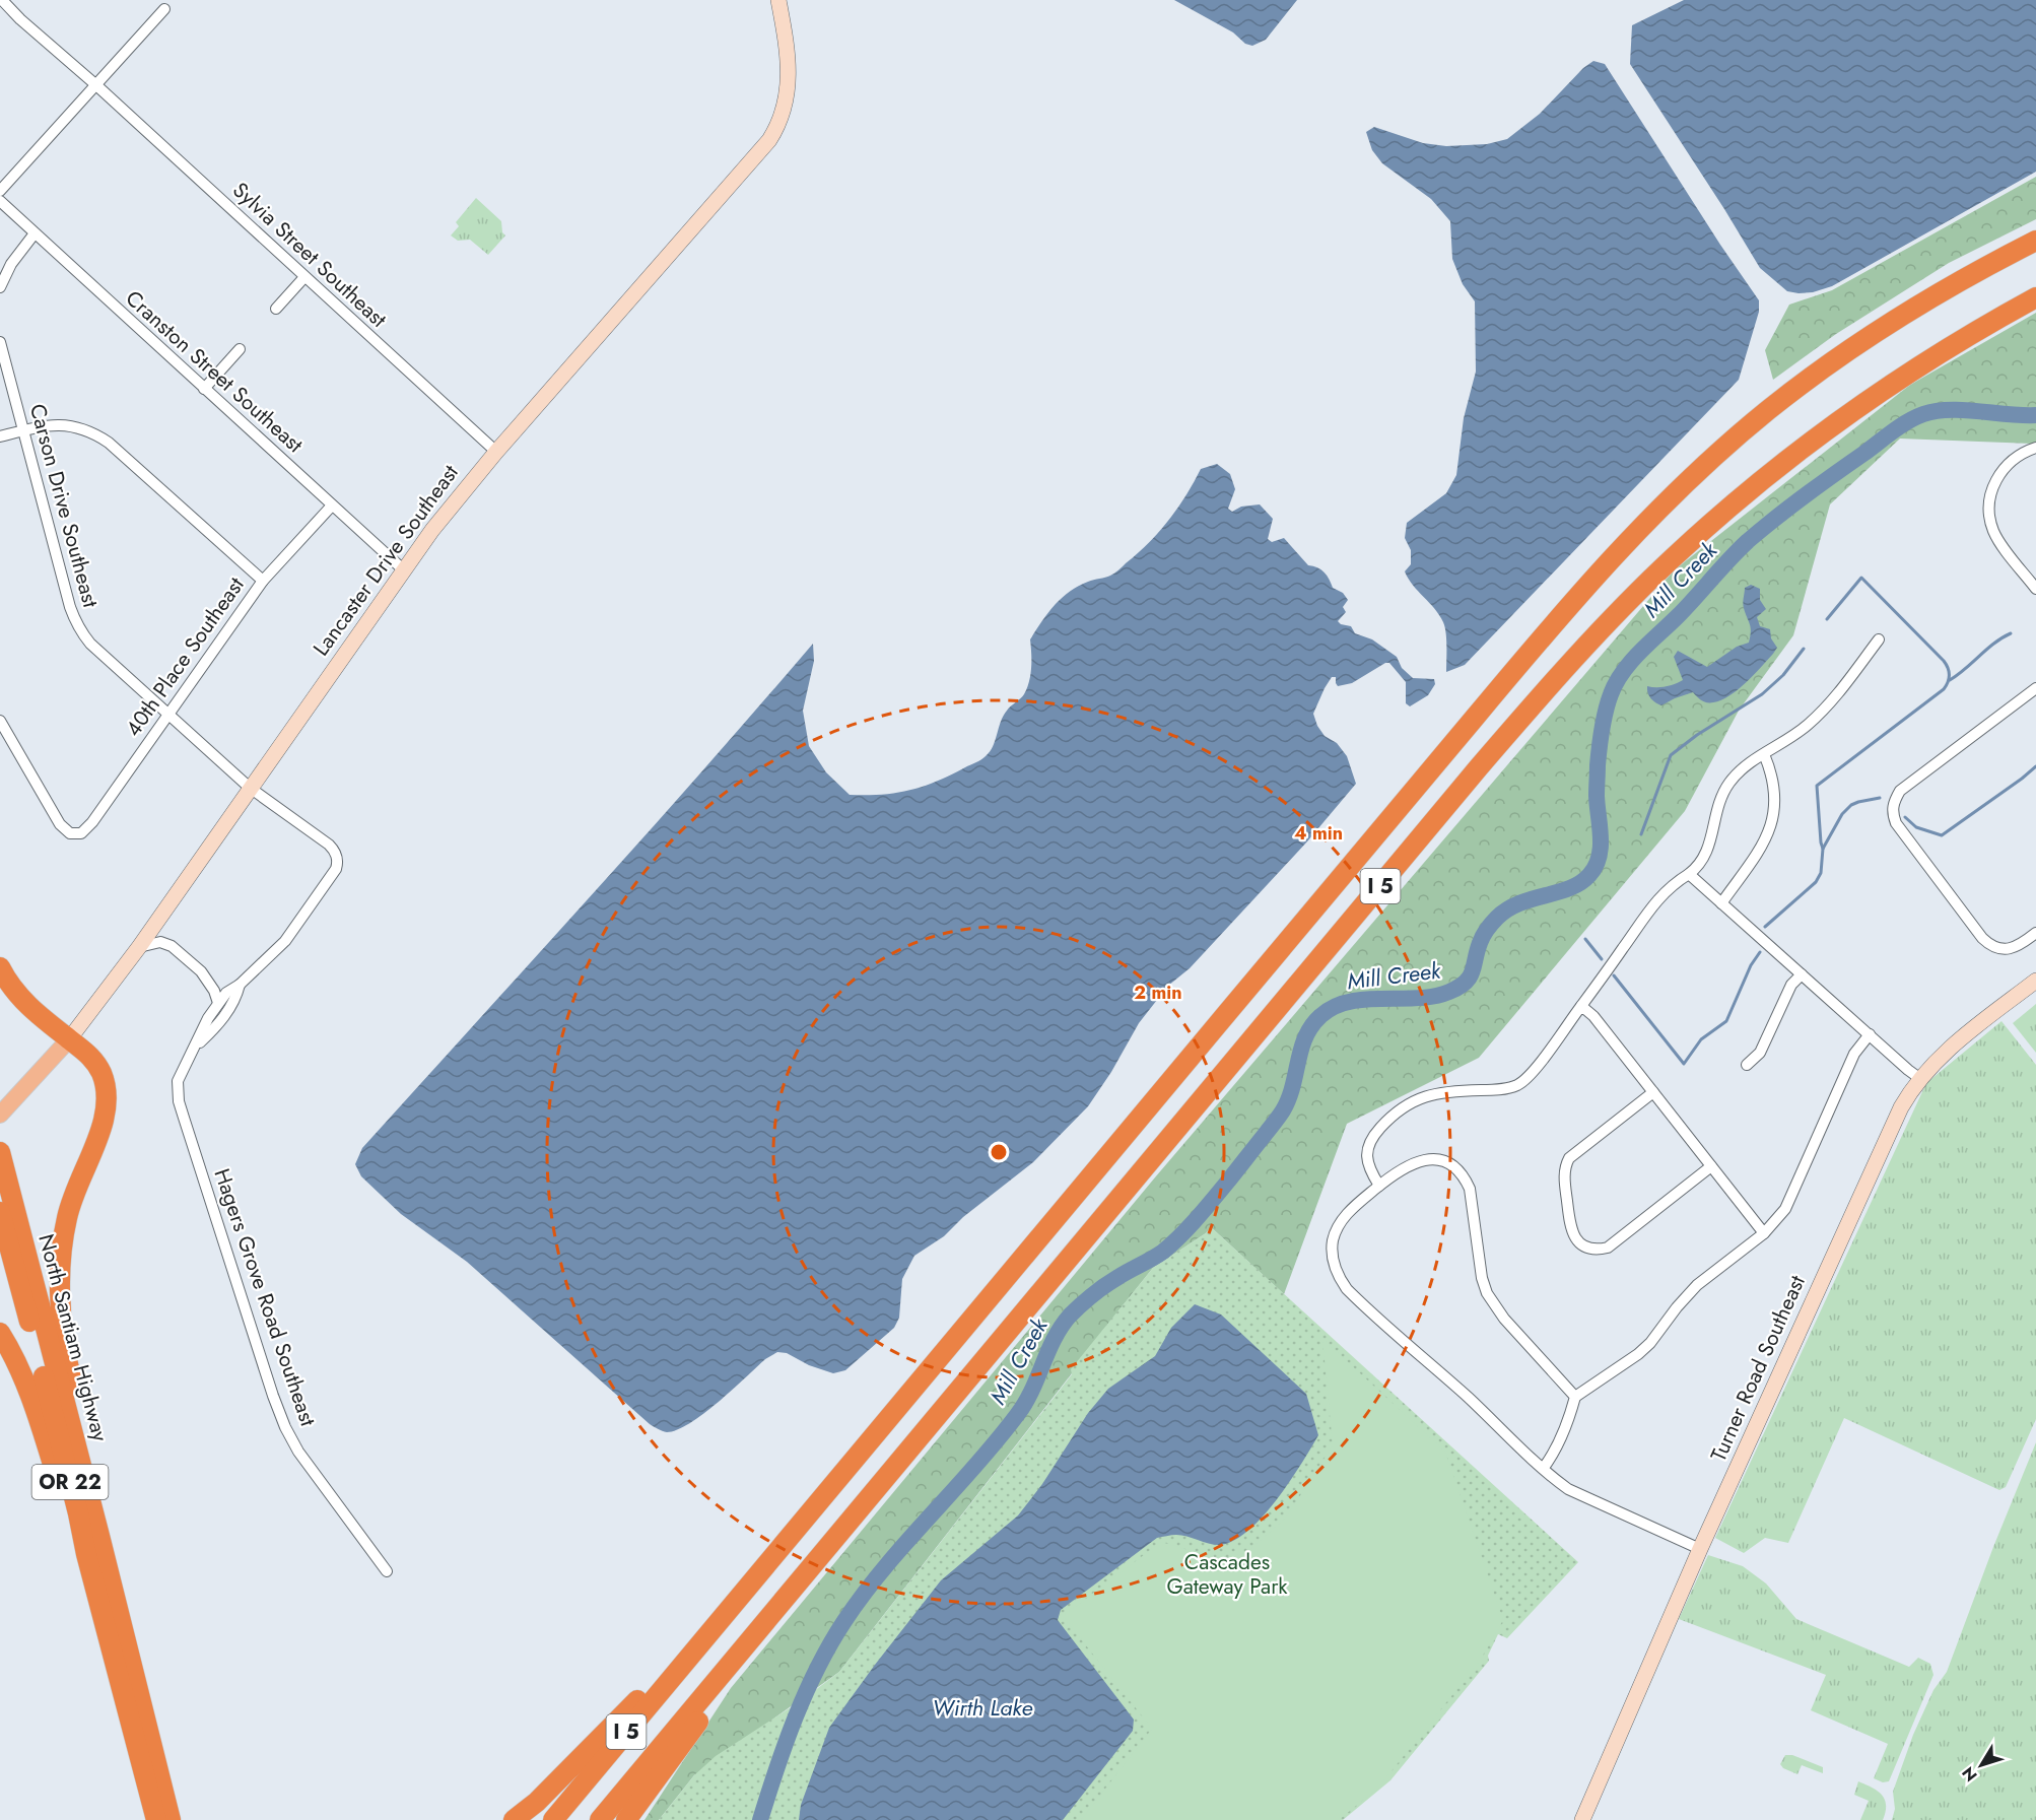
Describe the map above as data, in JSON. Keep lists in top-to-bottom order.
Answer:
{
  "streets": {
    "highway": ["I 5", "North Santiam Highway", "OR 22"],
    "main road": ["Lancaster Drive Southeast", "Turner Road Southeast"],
    "street": [
      "Sylvia Street Southeast",
      "Cranston Street Southeast",
      "Carson Drive Southeast",
      "40th Place Southeast",
      "Hagers Grove Road Southeast"
    ]
  },
  "crossings": [
    ["Sylvia Street Southeast", "Lancaster Drive Southeast"],
    ["Cranston Street Southeast", "Lancaster Drive Southeast"],
    ["Cranston Street Southeast", "40th Place Southeast"],
    ["Carson Drive Southeast", "Lancaster Drive Southeast"],
    ["Carson Drive Southeast", "40th Place Southeast"],
    ["Carson Drive Southeast", "Hagers Grove Road Southeast"],
    ["Lancaster Drive Southeast", "Hagers Grove Road Southeast"]
  ],
  "water": ["Mill Creek", "Wirth Lake"],
  "parks": ["Cascades Gateway Park"],
  "north": "bottom left",
  "rings": ["4 min", "2 min"]
}
